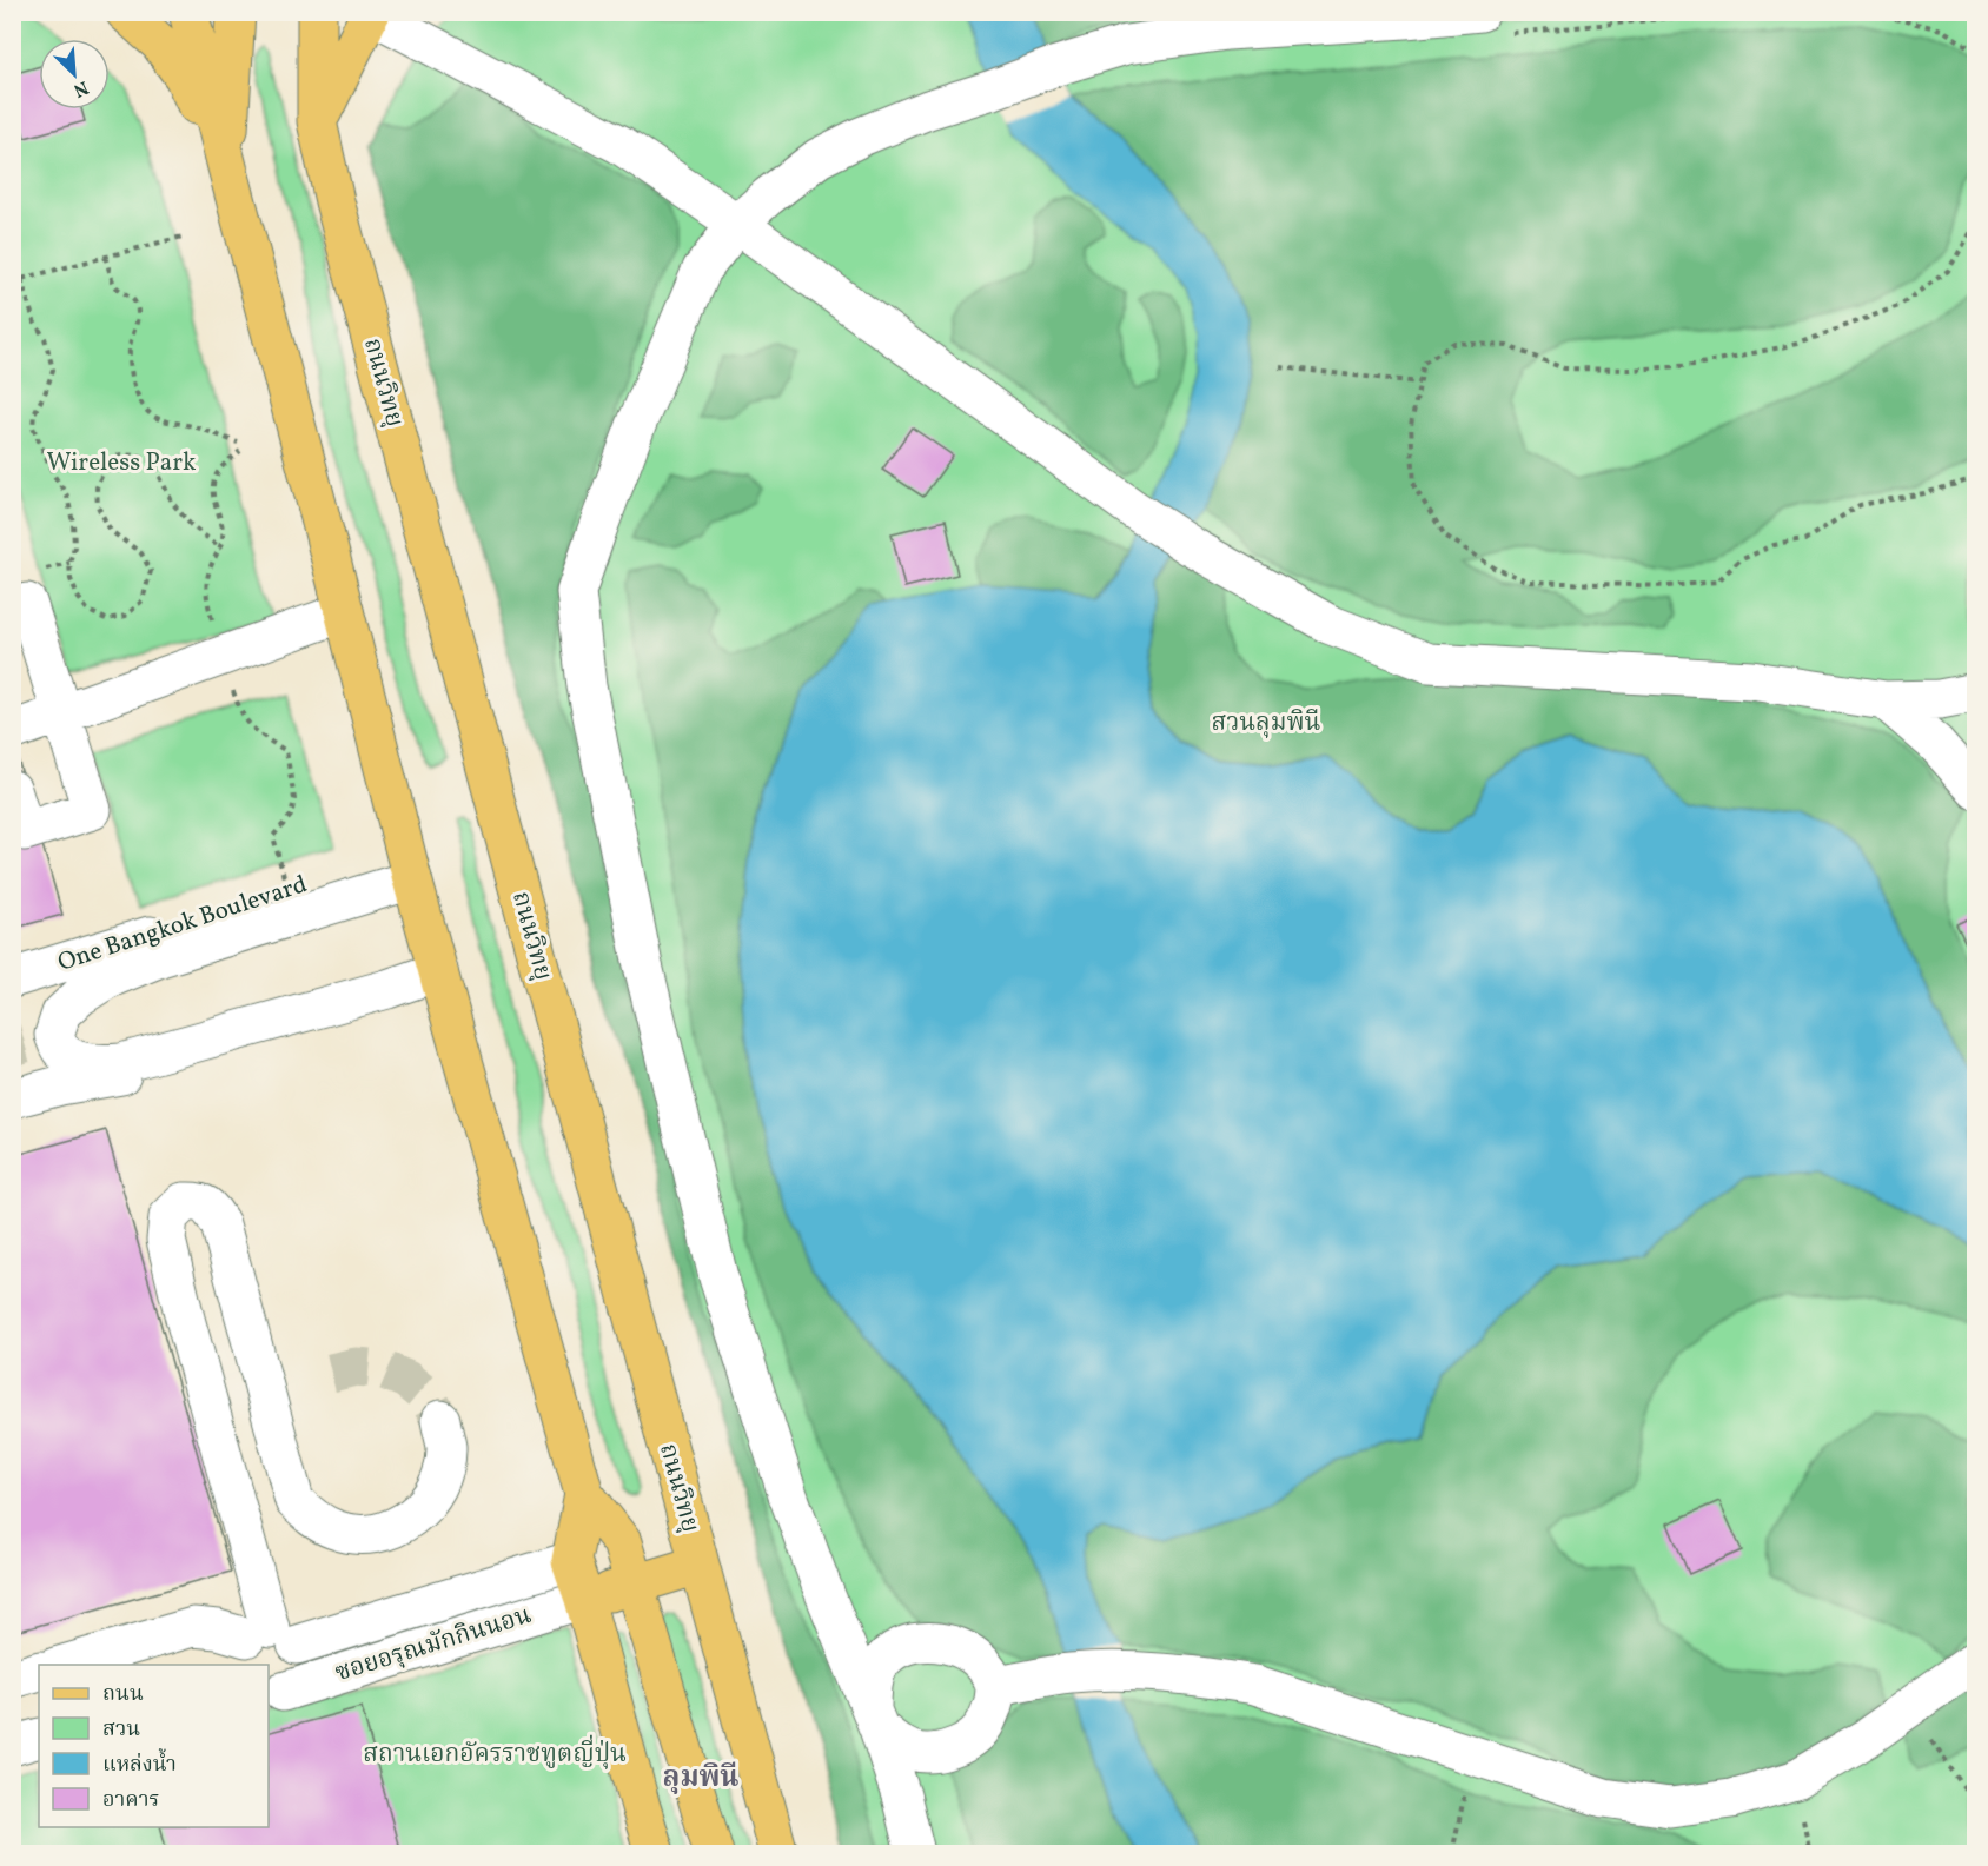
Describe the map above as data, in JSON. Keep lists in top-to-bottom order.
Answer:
{
  "streets": {
    "main road": ["ถนนวิทยุ"],
    "street": ["One Bangkok Boulevard", "ซอยอรุณมักกินนอน"]
  },
  "districts": ["ลุมพินี"],
  "parks": ["Wireless Park", "สวนลุมพินี", "สถานเอกอัครราชทูตญี่ปุ่น"],
  "legend": [
    "ถนน",
    "สวน",
    "แหล่งน้ำ",
    "อาคาร"
  ],
  "north": "bottom right"
}
